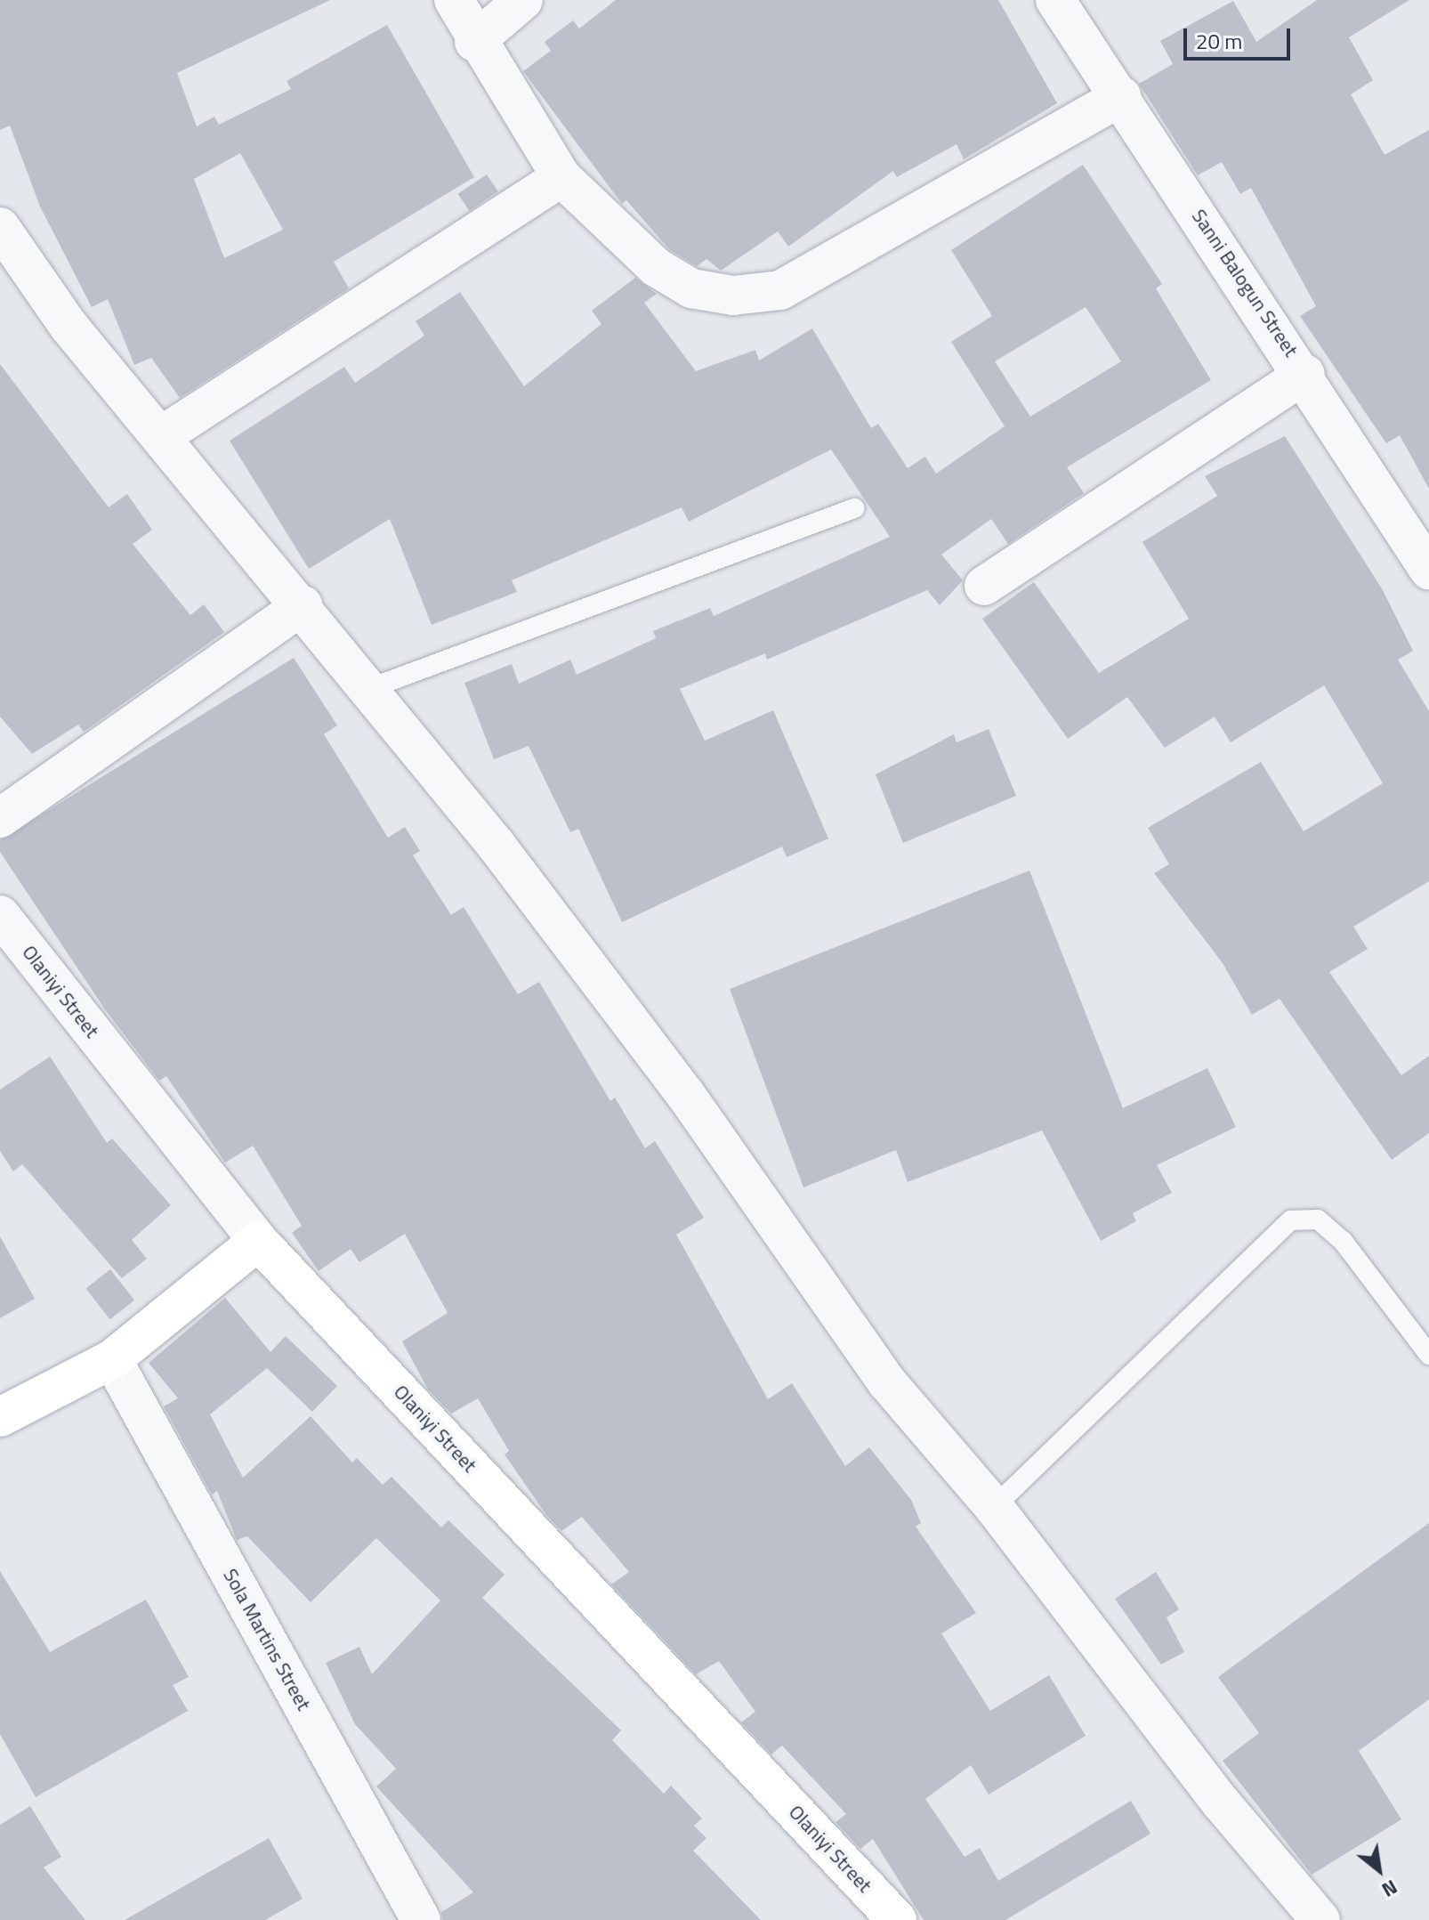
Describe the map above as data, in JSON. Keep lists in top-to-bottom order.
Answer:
{
  "streets": {
    "street": ["Sanni Balogun Street", "Olaniyi Street", "Sola Martins Street"]
  },
  "scale_bar": "20 m",
  "north": "bottom right"
}
